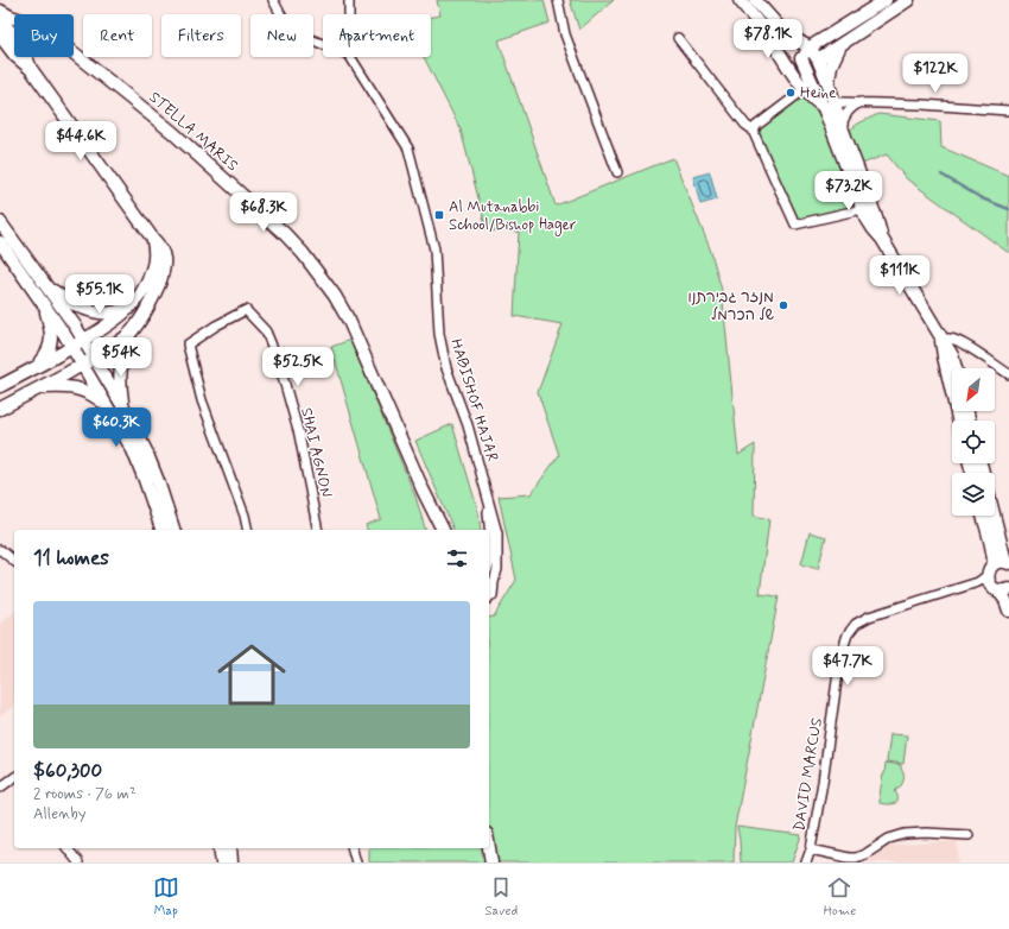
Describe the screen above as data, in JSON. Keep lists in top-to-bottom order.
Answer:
{
  "streets": {
    "street": [
      "STELLA MARIS",
      "HABISHOF HAJAR",
      "SHAI AGNON",
      "DAVID MARCUS"
    ]
  },
  "places": {
    "other": ["Heine", "מנזר גבירתנו של הכרמל"],
    "transit": ["Al Mutanabbi School/Bishop Hager"]
  },
  "north": "bottom left",
  "page": {
    "chip": [
      "Buy",
      "Rent",
      "Filters",
      "New",
      "Apartment"
    ],
    "price": [
      "$78.1K",
      "$122K",
      "$44.6K",
      "$73.2K",
      "$68.3K",
      "$111K",
      "$55.1K",
      "$54K",
      "$52.5K",
      "$60.3K",
      "$47.7K"
    ],
    "heading": "11 homes",
    "list": [
      {
        "name": "$60,300",
        "note": "2 rooms · 76 m² · Allenby"
      }
    ],
    "tabs": ["Map", "Saved", "Home"]
  }
}
